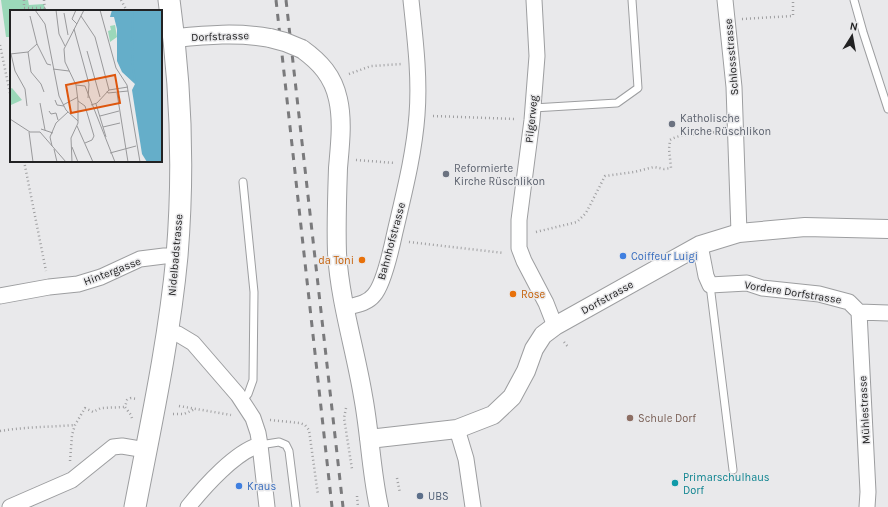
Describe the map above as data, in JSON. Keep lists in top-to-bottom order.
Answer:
{
  "streets": {
    "main road": ["Nidelbadstrasse"],
    "street": [
      "Dorfstrasse",
      "Schlossstrasse",
      "Pilgerweg",
      "Bahnhofstrasse",
      "Hintergasse",
      "Vordere Dorfstrasse",
      "Mühlestrasse"
    ]
  },
  "crossings": [
    ["Dorfstrasse", "Schlossstrasse"],
    ["Dorfstrasse", "Pilgerweg"],
    ["Dorfstrasse", "Bahnhofstrasse"],
    ["Dorfstrasse", "Nidelbadstrasse"],
    ["Nidelbadstrasse", "Hintergasse"],
    ["Vordere Dorfstrasse", "Mühlestrasse"]
  ],
  "places": [
    "Katholische Kirche Rüschlikon",
    "Reformierte Kirche Rüschlikon",
    "Coiffeur Luigi",
    "da Toni",
    "Rose",
    "Schule Dorf",
    "Primarschulhaus Dorf",
    "Kraus",
    "UBS"
  ],
  "north": "top"
}
